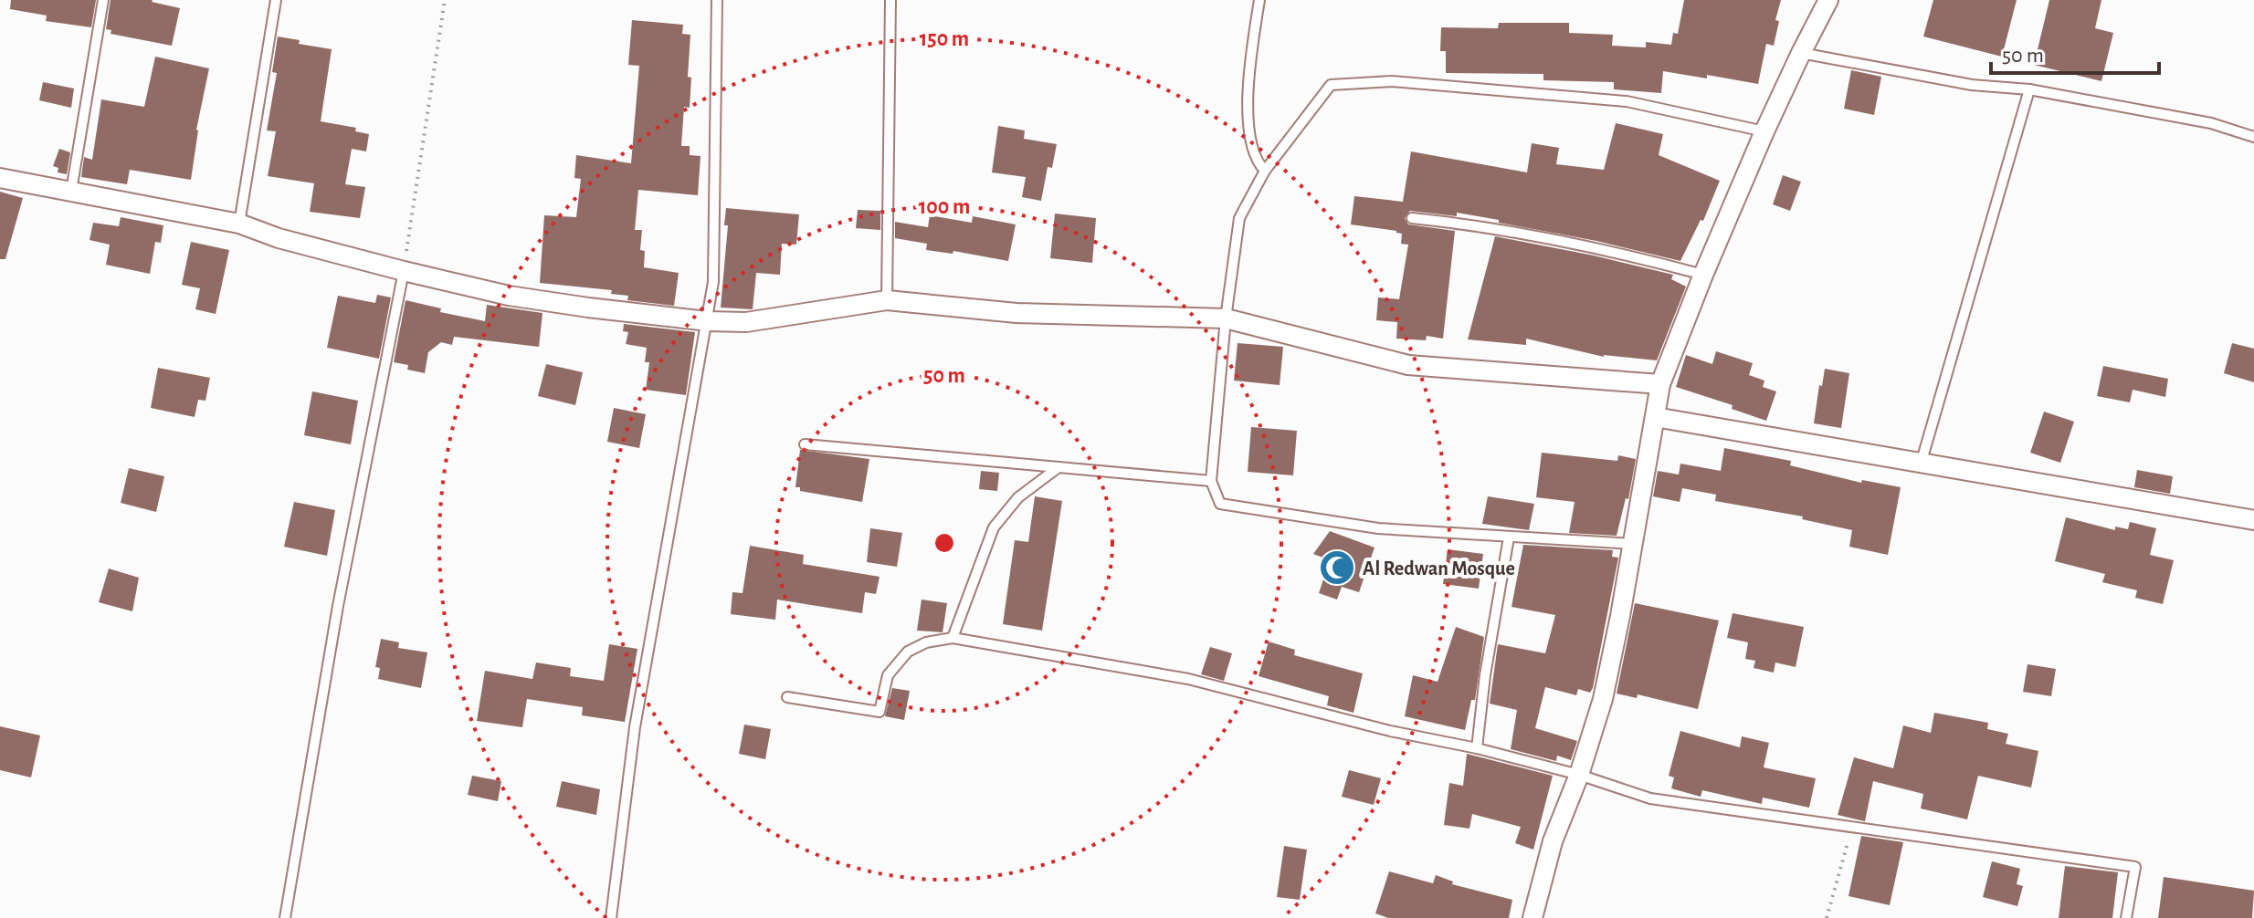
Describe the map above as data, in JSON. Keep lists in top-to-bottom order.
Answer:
{
  "places": {
    "mosque": ["Al Redwan Mosque"]
  },
  "scale_bar": "50 m",
  "rings": ["150 m", "100 m", "50 m"]
}
